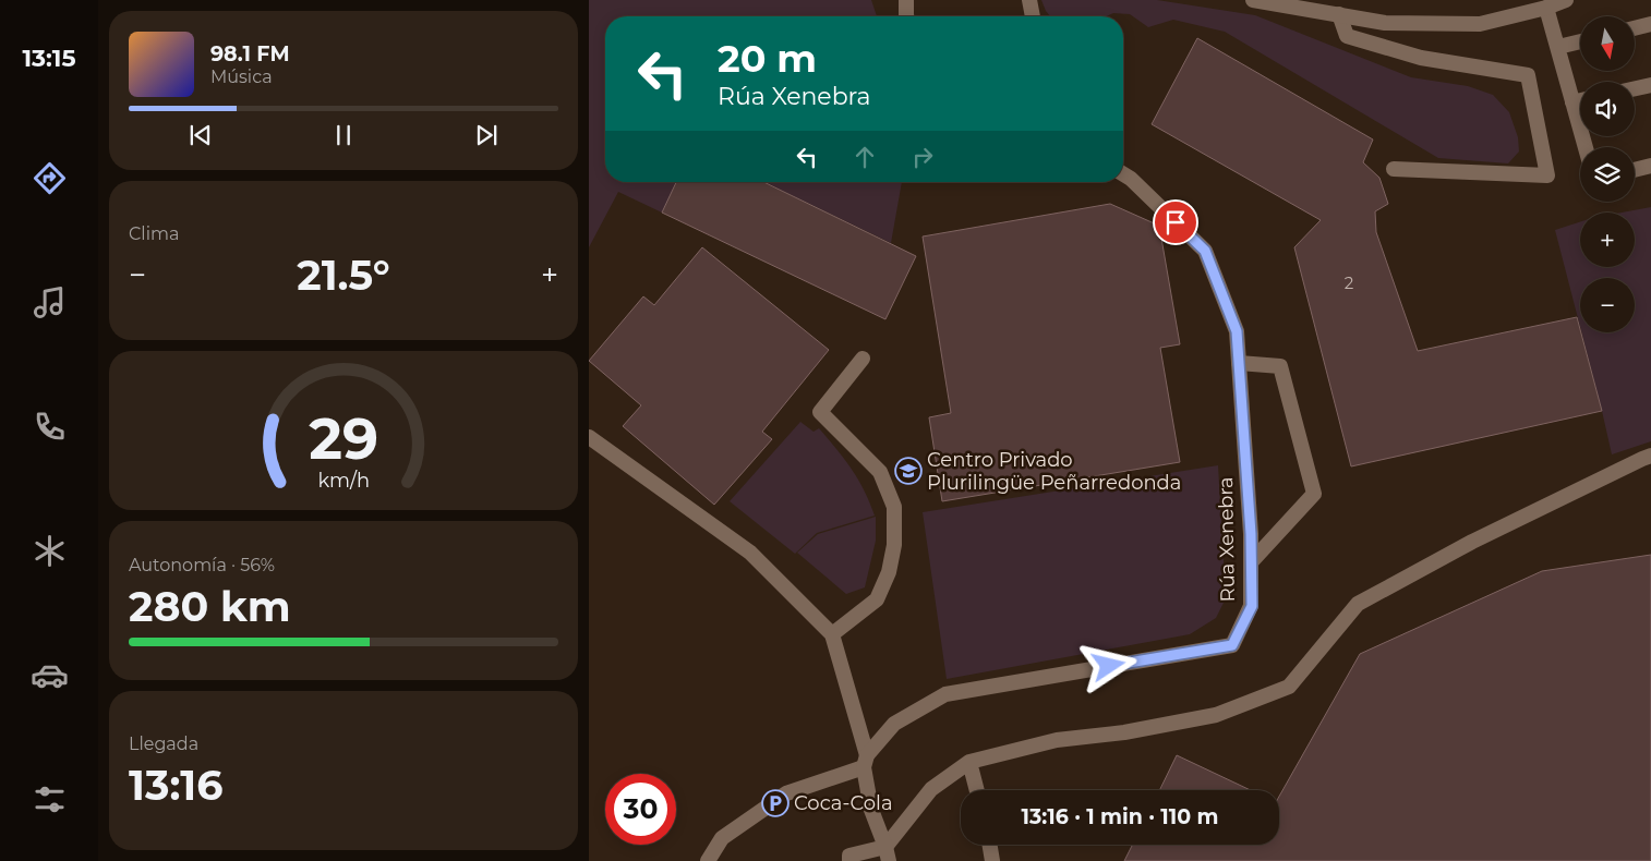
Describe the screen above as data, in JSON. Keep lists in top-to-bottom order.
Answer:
{
  "streets": {
    "street": ["Rúa Xenebra"]
  },
  "places": {
    "school or university": ["Centro Privado Plurilingüe Peñarredonda"],
    "parking": ["Coca-Cola"]
  },
  "house_numbers": ["2"],
  "north": "bottom",
  "page": {
    "tabs": "13:15",
    "map_buttons": ["+", "−"],
    "turn": ["20 m", "Rúa Xenebra"],
    "song": ["98.1 FM", "Música"],
    "tile": [
      "Clima",
      ["Autonomía · 56%", "280 km"],
      ["Llegada", "13:16"]
    ],
    "heat": ["−", "21.5°", "+"],
    "limit": "30",
    "trip": "13:16 · 1 min · 110 m",
    "gauge": ["29", "km/h"]
  }
}
